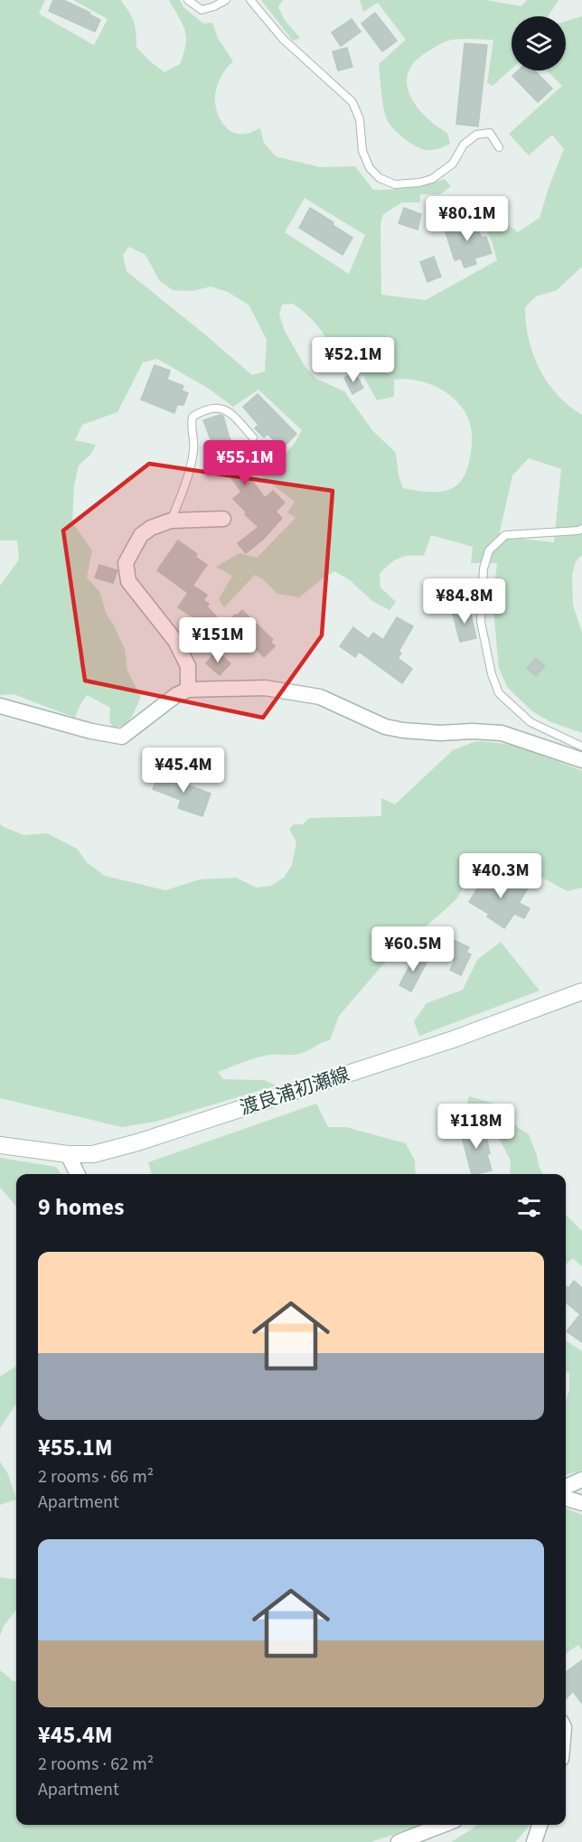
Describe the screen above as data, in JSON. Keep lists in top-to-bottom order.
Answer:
{
  "streets": {
    "main road": ["渡良浦初瀬線"]
  },
  "page": {
    "price": [
      "¥80.1M",
      "¥52.1M",
      "¥55.1M",
      "¥84.8M",
      "¥151M",
      "¥45.4M",
      "¥40.3M",
      "¥60.5M",
      "¥118M"
    ],
    "heading": "9 homes",
    "list": [
      {
        "name": "¥55.1M",
        "note": "2 rooms · 66 m² · Apartment"
      },
      {
        "name": "¥45.4M",
        "note": "2 rooms · 62 m² · Apartment"
      }
    ]
  }
}
